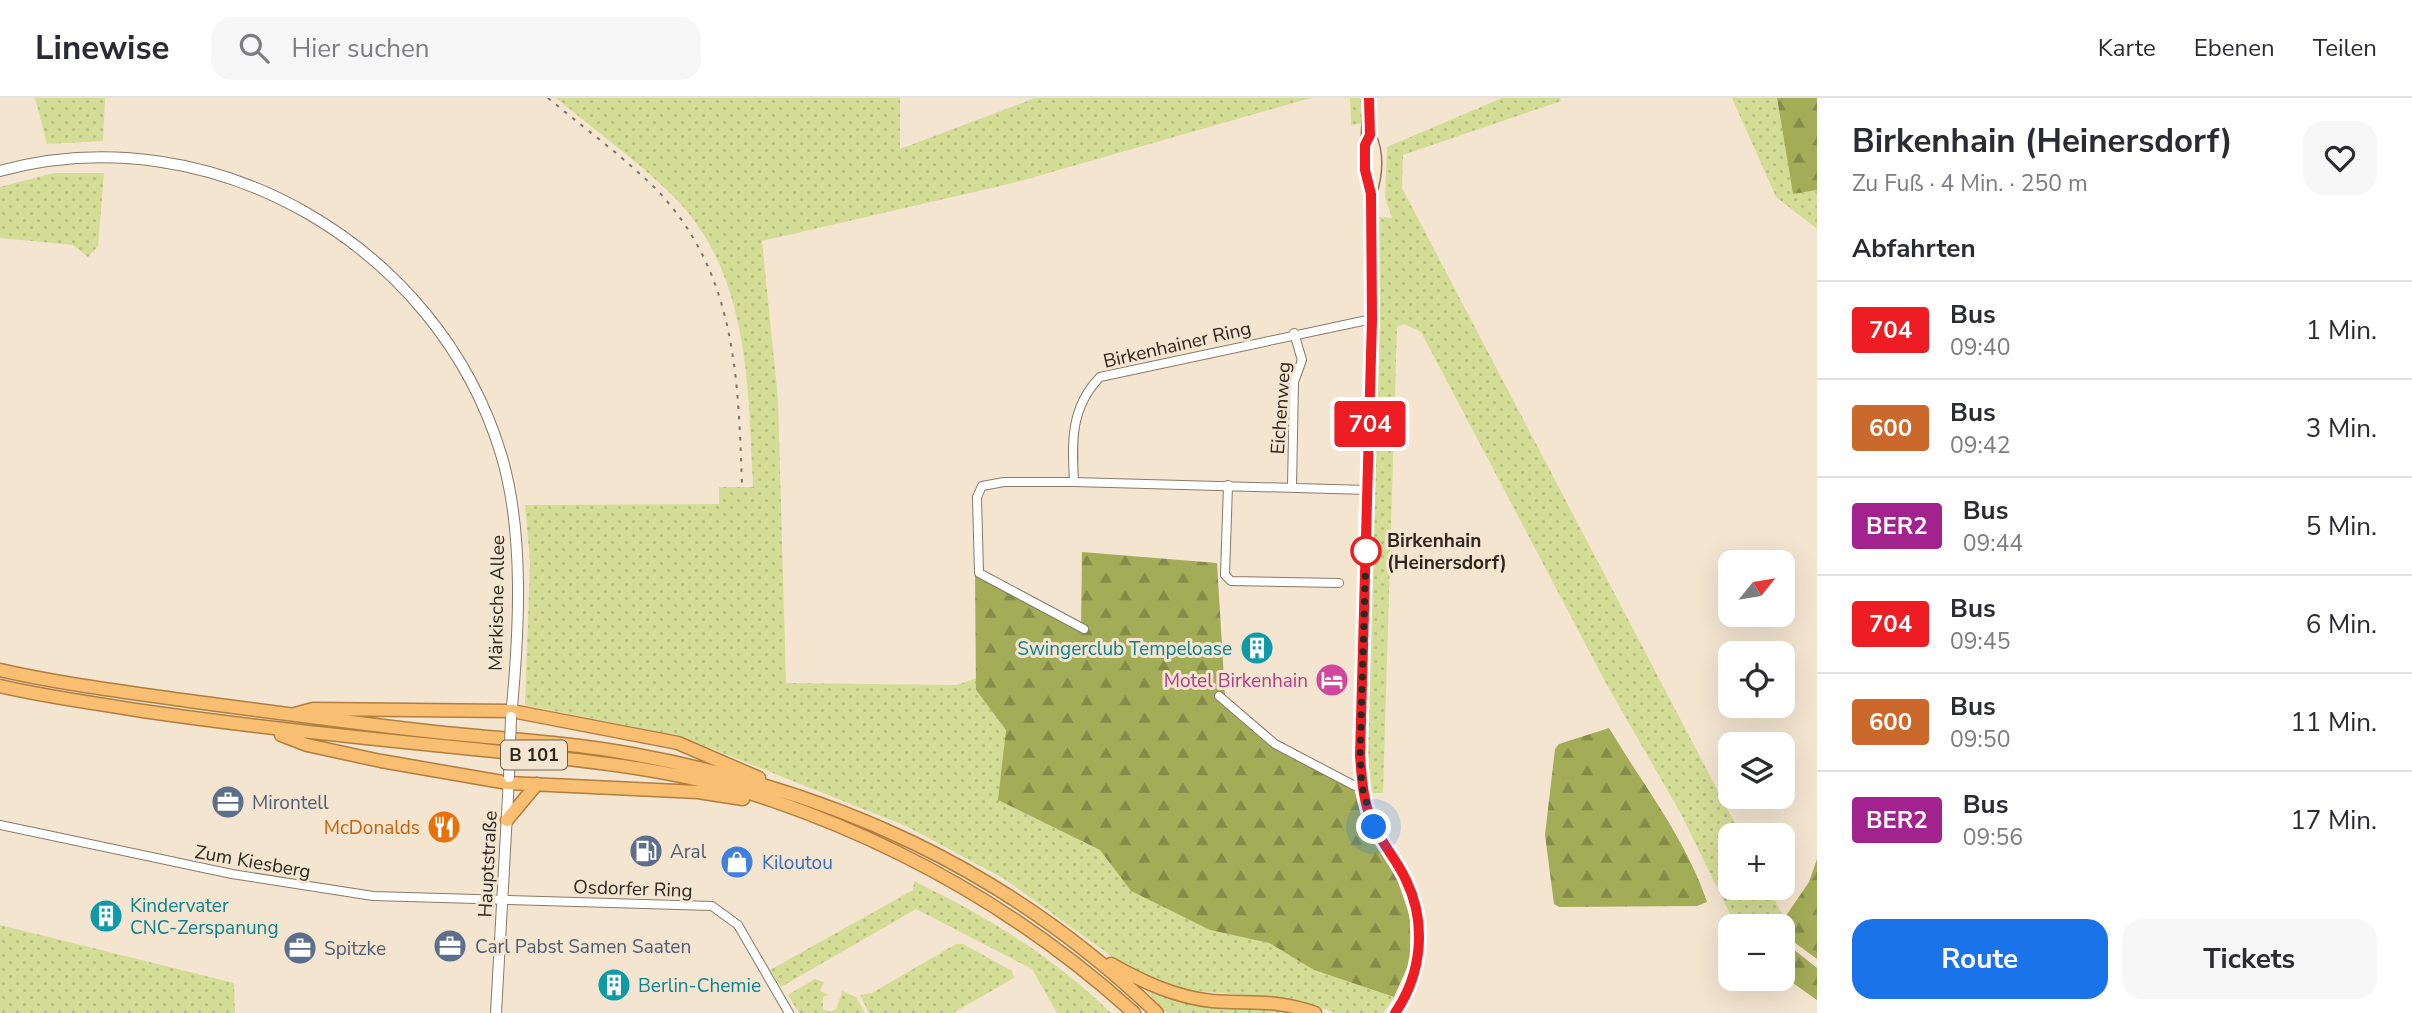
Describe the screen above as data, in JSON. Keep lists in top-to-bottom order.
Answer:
{
  "streets": {
    "highway": ["B 101"],
    "street": [
      "Birkenhainer Ring",
      "Eichenweg",
      "Märkische Allee",
      "Zum Kiesberg",
      "Hauptstraße",
      "Osdorfer Ring"
    ]
  },
  "crossings": [
    ["Birkenhainer Ring", "Eichenweg"],
    ["Märkische Allee", "Hauptstraße"],
    ["Zum Kiesberg", "Hauptstraße"],
    ["Zum Kiesberg", "Osdorfer Ring"],
    ["Hauptstraße", "Osdorfer Ring"]
  ],
  "places": {
    "other": ["Birkenhain (Heinersdorf)"],
    "building": ["Swingerclub Tempeloase", "Kindervater CNC-Zerspanung", "Berlin-Chemie"],
    "hotel": ["Motel Birkenhain"],
    "office": ["Mirontell", "Carl Pabst Samen Saaten", "Spitzke"],
    "restaurant": ["McDonalds"],
    "fuel station": ["Aral"],
    "shop": ["Kiloutou"]
  },
  "lines": ["bus line 704"],
  "north": "top right",
  "page": {
    "header": "Linewise",
    "search": "Hier suchen",
    "nav": ["Karte", "Ebenen", "Teilen"],
    "on_map": "704",
    "heading": [
      ["Birkenhain (Heinersdorf)", "Zu Fuß · 4 Min. · 250 m"],
      "Abfahrten"
    ],
    "list": [
      {
        "mark": "704",
        "name": "Bus",
        "note": "09:40",
        "value": "1 Min."
      },
      {
        "mark": "600",
        "name": "Bus",
        "note": "09:42",
        "value": "3 Min."
      },
      {
        "mark": "BER2",
        "name": "Bus",
        "note": "09:44",
        "value": "5 Min."
      },
      {
        "mark": "704",
        "name": "Bus",
        "note": "09:45",
        "value": "6 Min."
      },
      {
        "mark": "600",
        "name": "Bus",
        "note": "09:50",
        "value": "11 Min."
      },
      {
        "mark": "BER2",
        "name": "Bus",
        "note": "09:56",
        "value": "17 Min."
      }
    ],
    "map_buttons": ["+", "−"],
    "buttons": ["Route", "Tickets"]
  }
}
